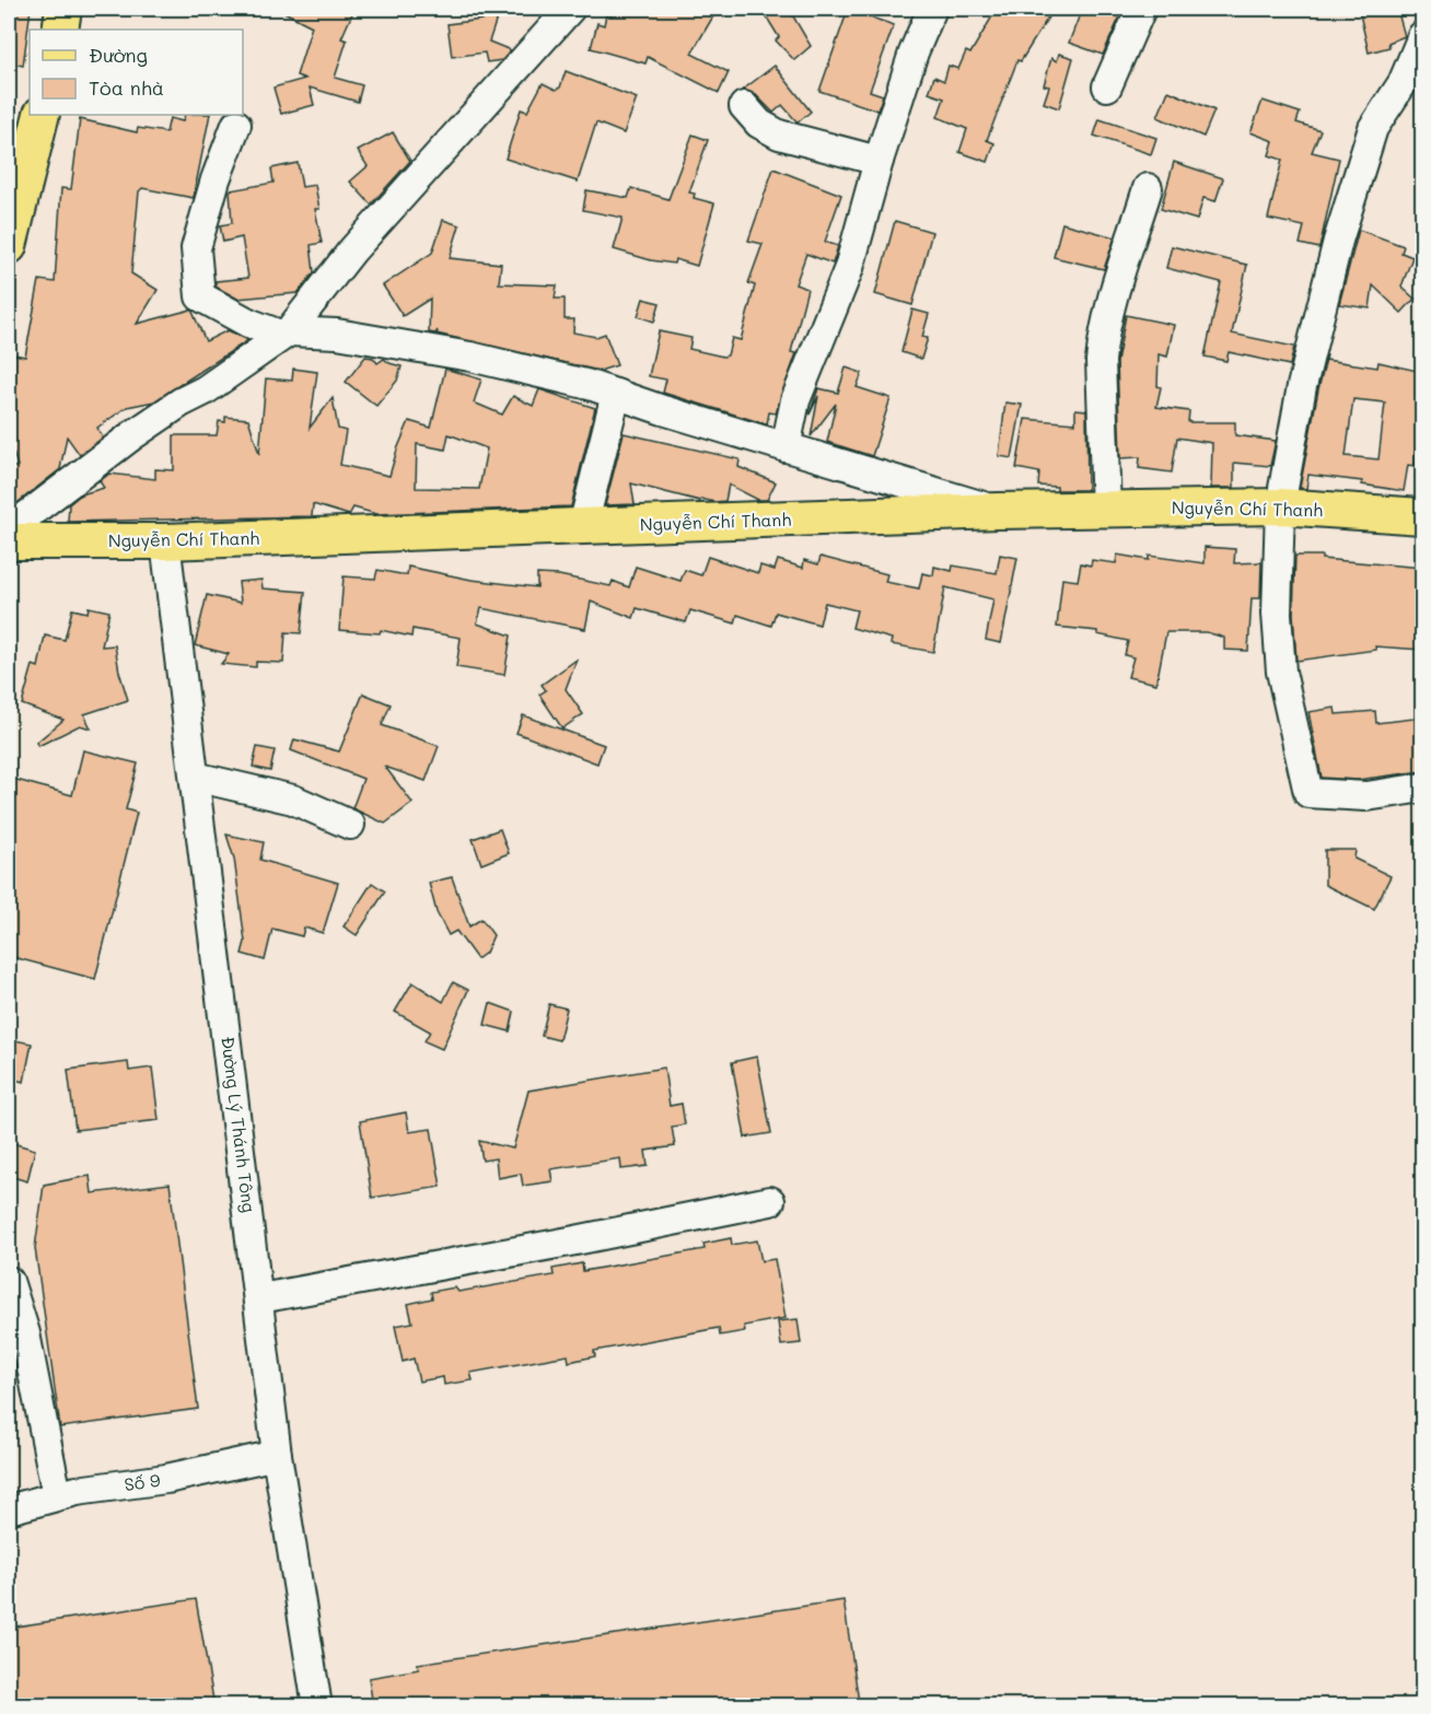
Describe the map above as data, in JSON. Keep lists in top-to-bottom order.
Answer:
{
  "streets": {
    "main road": ["Nguyễn Chí Thanh"],
    "street": ["Đường Lý Thánh Tông", "Số 9"]
  },
  "crossings": [
    ["Nguyễn Chí Thanh", "Đường Lý Thánh Tông"],
    ["Đường Lý Thánh Tông", "Số 9"]
  ],
  "legend": ["Đường", "Tòa nhà"]
}
